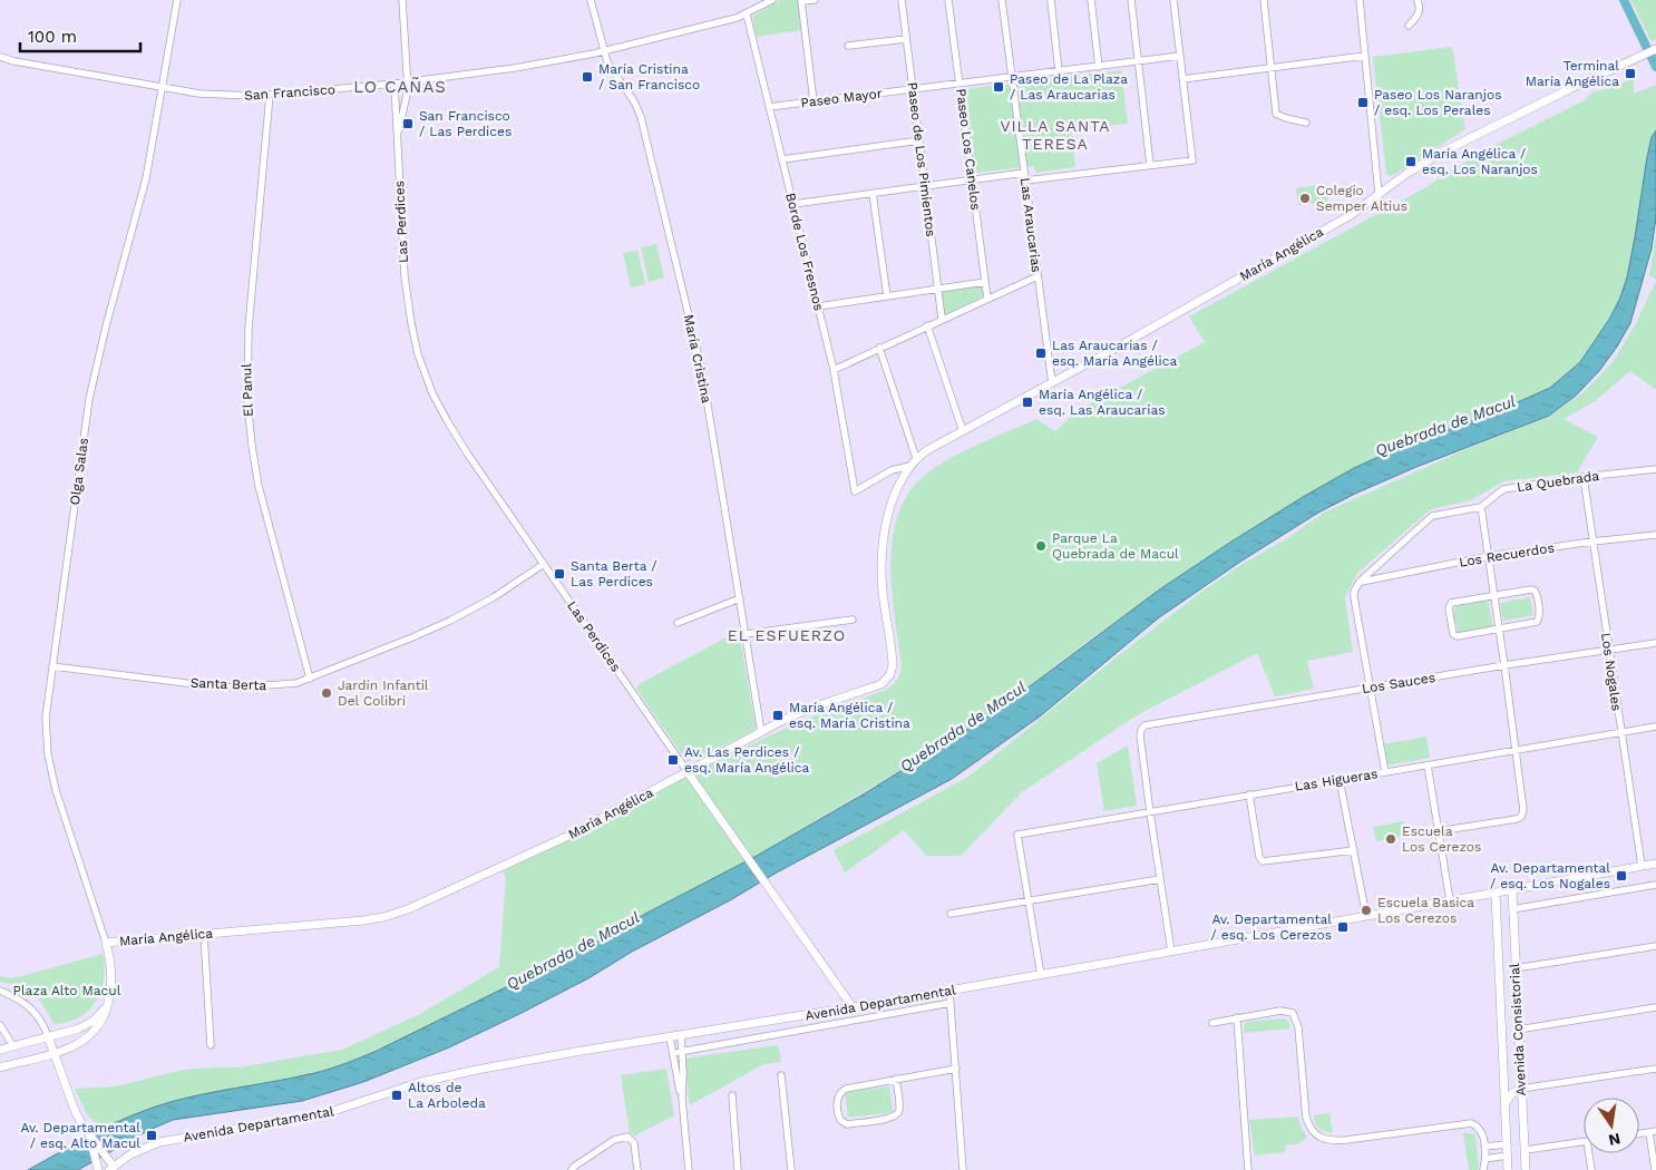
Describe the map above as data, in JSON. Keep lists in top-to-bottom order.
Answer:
{
  "streets": {
    "street": [
      "San Francisco",
      "Paseo Mayor",
      "Paseo Los Canelos",
      "Paseo de Los Pimientos",
      "Las Perdices",
      "Las Araucarias",
      "Borde Los Fresnos",
      "María Angélica",
      "María Cristina",
      "El Panul",
      "Olga Salas",
      "La Quebrada",
      "Los Recuerdos",
      "Los Nogales",
      "Los Sauces",
      "Santa Berta",
      "Las Higueras",
      "Avenida Departamental",
      "Avenida Consistorial"
    ]
  },
  "crossings": [
    ["San Francisco", "Las Perdices"],
    ["San Francisco", "Borde Los Fresnos"],
    ["San Francisco", "María Cristina"],
    ["San Francisco", "El Panul"],
    ["San Francisco", "Olga Salas"],
    ["Paseo Mayor", "Paseo Los Canelos"],
    ["Paseo Mayor", "Paseo de Los Pimientos"],
    ["Paseo Mayor", "Las Araucarias"],
    ["Paseo Mayor", "Borde Los Fresnos"],
    ["Las Perdices", "María Angélica"],
    ["Las Perdices", "Santa Berta"],
    ["Las Perdices", "Avenida Departamental"],
    ["Las Araucarias", "María Angélica"],
    ["Borde Los Fresnos", "María Angélica"],
    ["María Angélica", "María Cristina"],
    ["María Angélica", "Olga Salas"],
    ["El Panul", "Santa Berta"],
    ["Olga Salas", "Santa Berta"],
    ["La Quebrada", "Los Recuerdos"],
    ["La Quebrada", "Los Nogales"],
    ["Los Recuerdos", "Los Nogales"],
    ["Los Nogales", "Los Sauces"],
    ["Los Nogales", "Las Higueras"],
    ["Los Nogales", "Avenida Departamental"],
    ["Los Sauces", "Las Higueras"],
    ["Avenida Departamental", "Avenida Consistorial"]
  ],
  "districts": ["LO CAÑAS", "VILLA SANTA TERESA", "EL ESFUERZO"],
  "water": ["Quebrada de Macul"],
  "parks": ["Plaza Alto Macul"],
  "places": {
    "transit": [
      "Terminal María Angélica",
      "María Cristina / San Francisco",
      "Paseo de La Plaza / Las Araucarias",
      "Paseo Los Naranjos / esq. Los Perales",
      "San Francisco / Las Perdices",
      "María Angélica / esq. Los Naranjos",
      "Las Araucarias / esq. María Angélica",
      "María Angélica / esq. Las Araucarias",
      "Santa Berta / Las Perdices",
      "María Angélica / esq. María Cristina",
      "Av. Las Perdices / esq. María Angélica",
      "Av. Departamental / esq. Los Nogales",
      "Av. Departamental / esq. Los Cerezos",
      "Altos de La Arboleda",
      "Av. Departamental / esq. Alto Macul"
    ],
    "other": [
      "Colegio Semper Altius",
      "Parque La Quebrada de Macul",
      "Jardín Infantil Del Colibrí",
      "Escuela Los Cerezos",
      "Escuela Basica Los Cerezos"
    ]
  },
  "scale_bar": "100 m",
  "north": "bottom"
}
